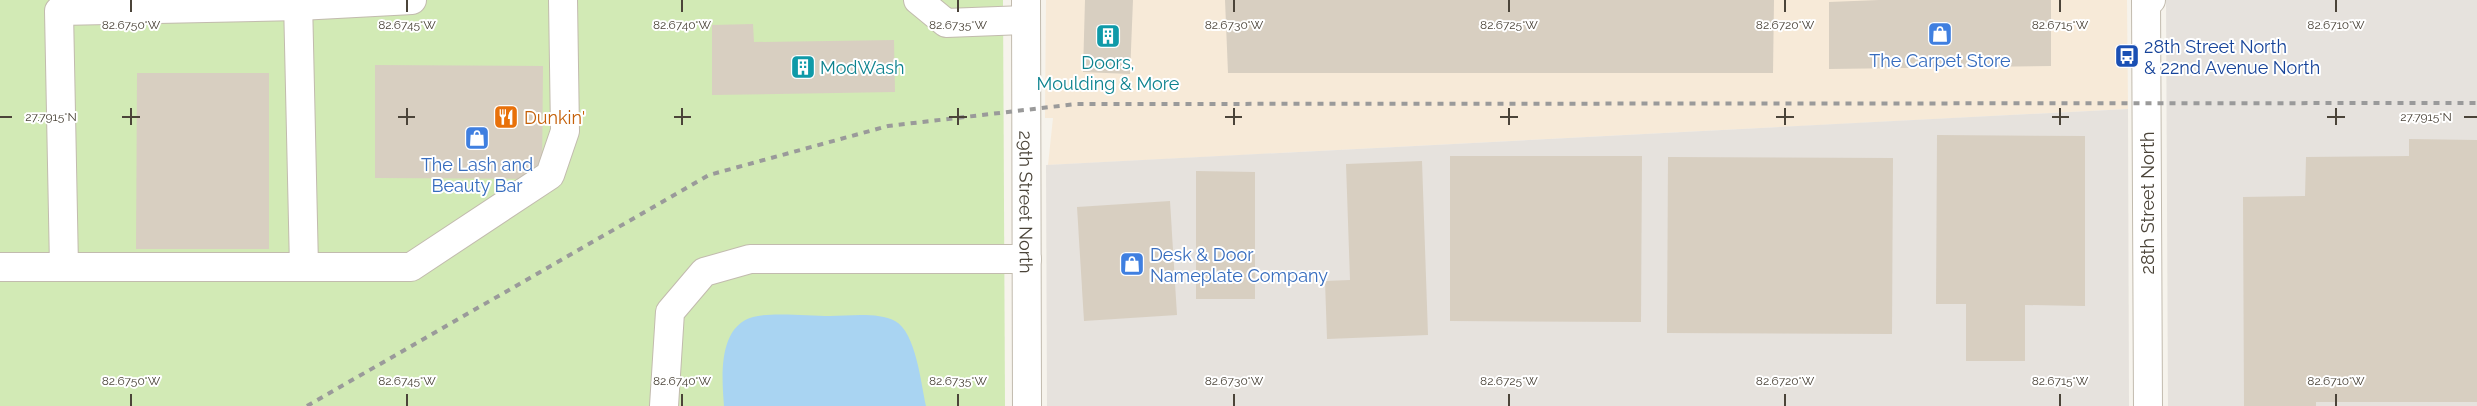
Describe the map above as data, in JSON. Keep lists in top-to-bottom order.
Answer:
{
  "streets": {
    "street": ["29th Street North", "28th Street North"]
  },
  "places": {
    "shop": ["The Carpet Store", "The Lash and Beauty Bar", "Desk & Door Nameplate Company"],
    "building": ["Doors, Moulding & More", "ModWash"],
    "bus stop": ["28th Street North & 22nd Avenue North"],
    "restaurant": ["Dunkin'"]
  },
  "coordinates": [
    "82.6750°W",
    "82.6745°W",
    "82.6740°W",
    "82.6735°W",
    "82.6730°W",
    "82.6725°W",
    "82.6720°W",
    "82.6715°W",
    "82.6710°W",
    "27.7915°N"
  ]
}
